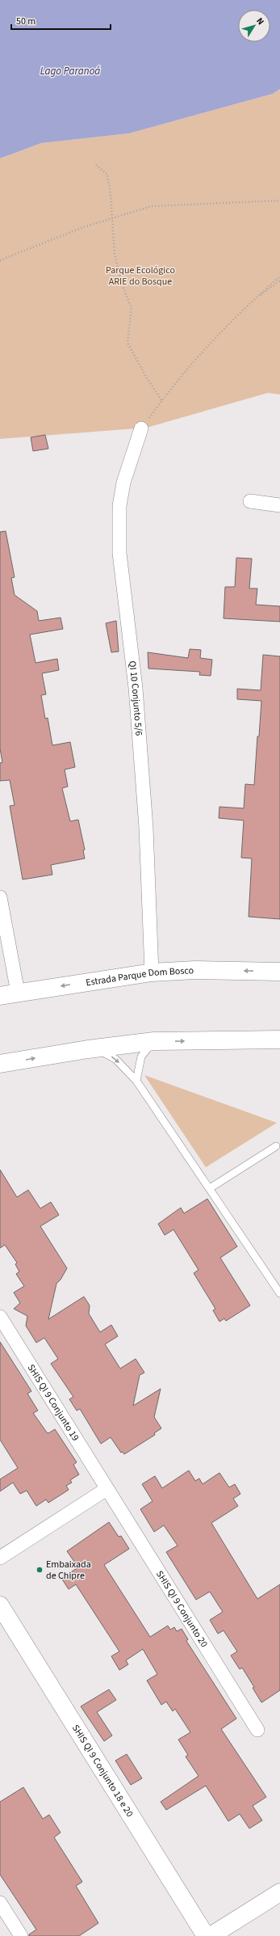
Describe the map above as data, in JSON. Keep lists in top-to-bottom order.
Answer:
{
  "streets": {
    "main road": ["Estrada Parque Dom Bosco", "SHIS QI 9 Conjunto 18 e 20"],
    "street": ["QI 10 Conjunto 5/6", "SHIS QI 9 Conjunto 19", "SHIS QI 9 Conjunto 20"]
  },
  "crossings": [
    ["QI 10 Conjunto 5/6", "Estrada Parque Dom Bosco"],
    ["SHIS QI 9 Conjunto 19", "SHIS QI 9 Conjunto 20"]
  ],
  "water": ["Lago Paranoá"],
  "parks": ["Parque Ecológico ARIE do Bosque"],
  "places": ["Embaixada de Chipre"],
  "scale_bar": "50 m",
  "north": "top right"
}
